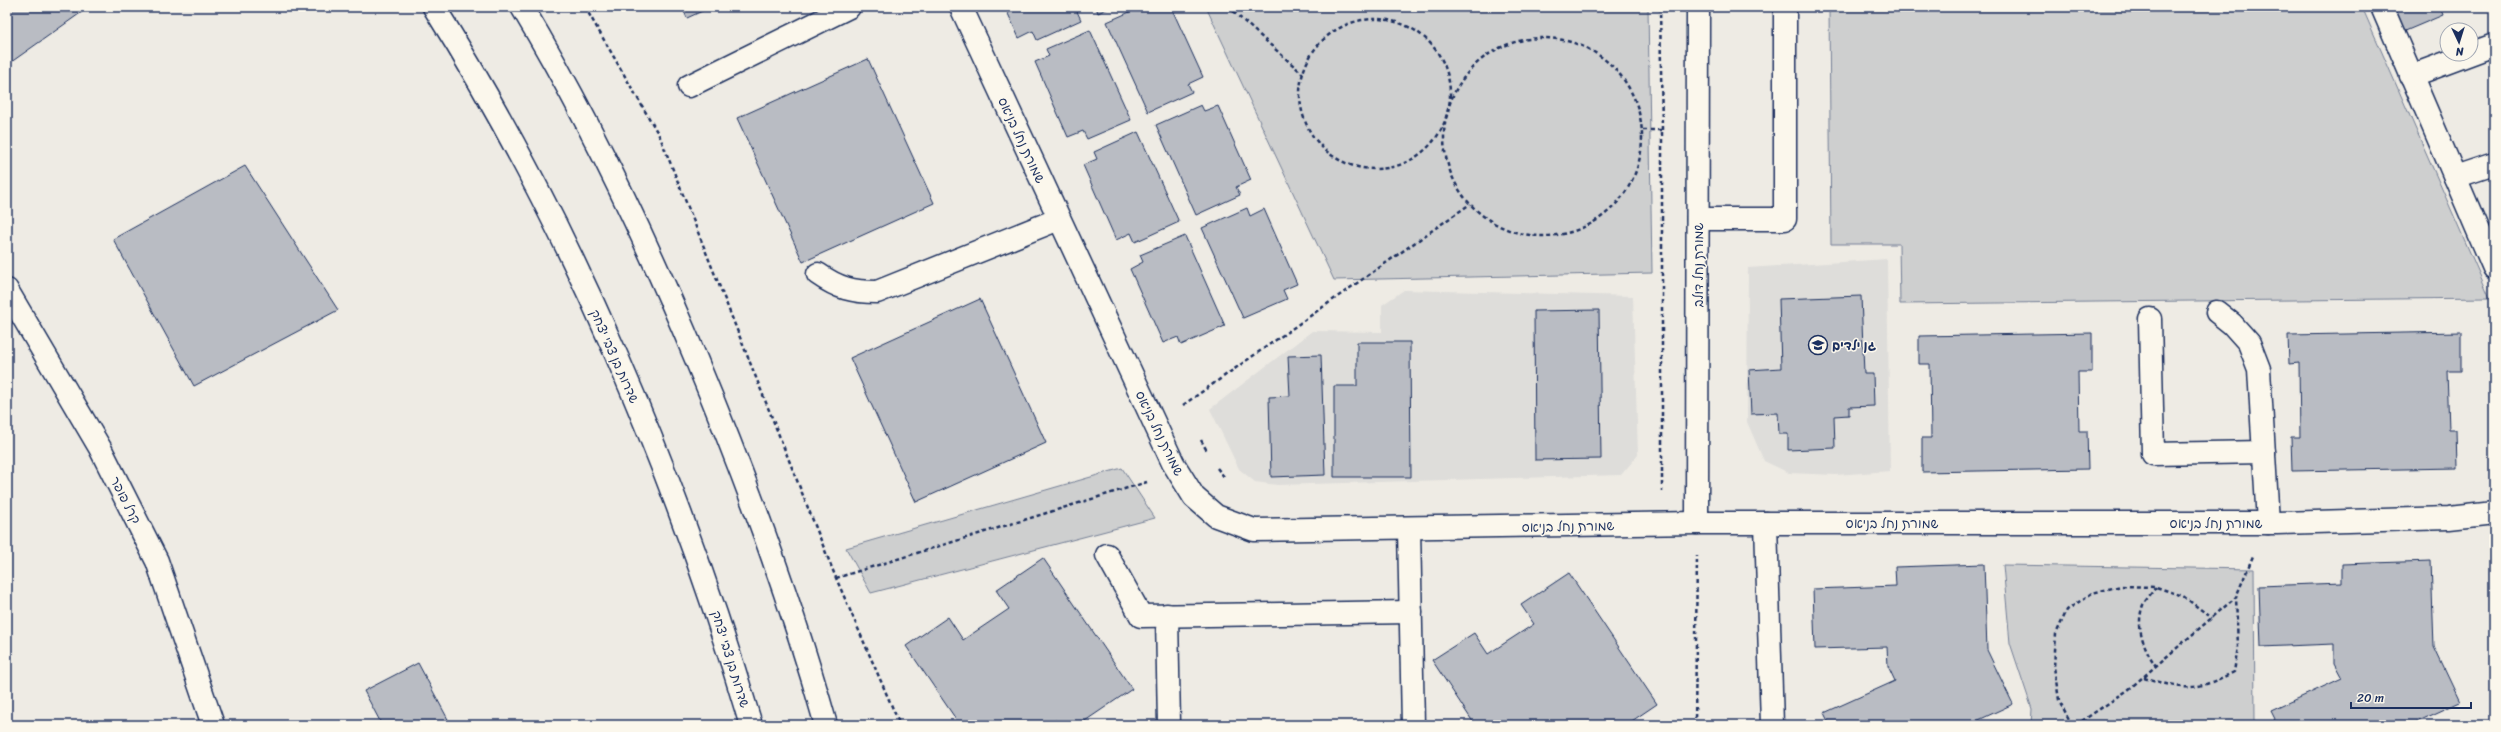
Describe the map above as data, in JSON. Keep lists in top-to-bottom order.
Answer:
{
  "streets": {
    "street": [
      "שמורת נחל בניאס",
      "שמורת נחל דולב",
      "שדרות בן צבי יצחק",
      "קרל פופר"
    ]
  },
  "crossings": [
    ["שמורת נחל בניאס", "שמורת נחל דולב"]
  ],
  "places": {
    "school or university": ["גן ילדים"]
  },
  "scale_bar": "20 m",
  "north": "bottom"
}
